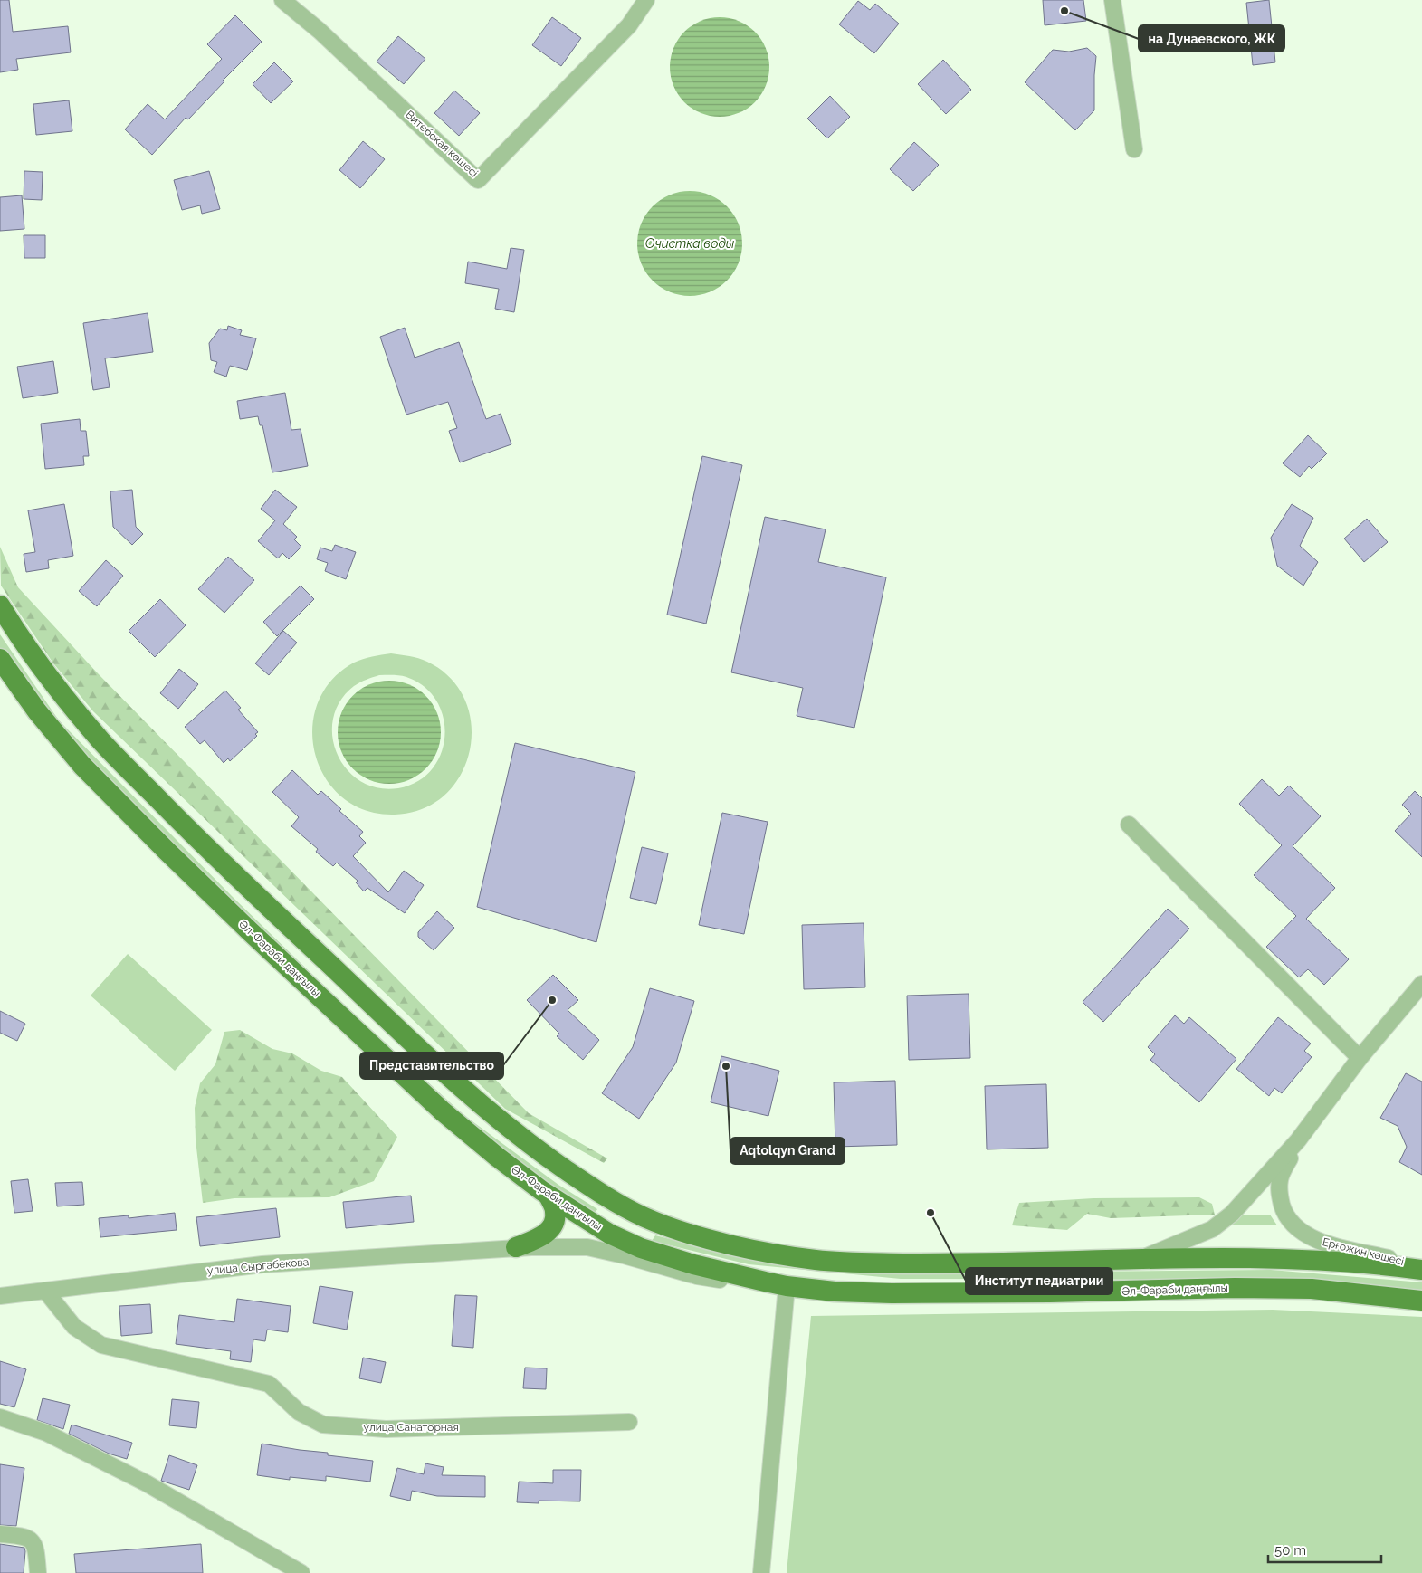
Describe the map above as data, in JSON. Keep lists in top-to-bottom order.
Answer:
{
  "streets": {
    "main road": ["Әл-Фараби даңғылы"],
    "street": [
      "Витебская көшесі",
      "Ерғожин көшесі",
      "улица Сыргабекова",
      "улица Санаторная"
    ]
  },
  "crossings": [
    ["Әл-Фараби даңғылы", "улица Сыргабекова"],
    ["улица Сыргабекова", "улица Санаторная"]
  ],
  "water": ["Очистка воды"],
  "places": [
    "на Дунаевского, ЖК",
    "Представительство",
    "Aqtolqyn Grand",
    "Институт педиатрии"
  ],
  "scale_bar": "50 m"
}
